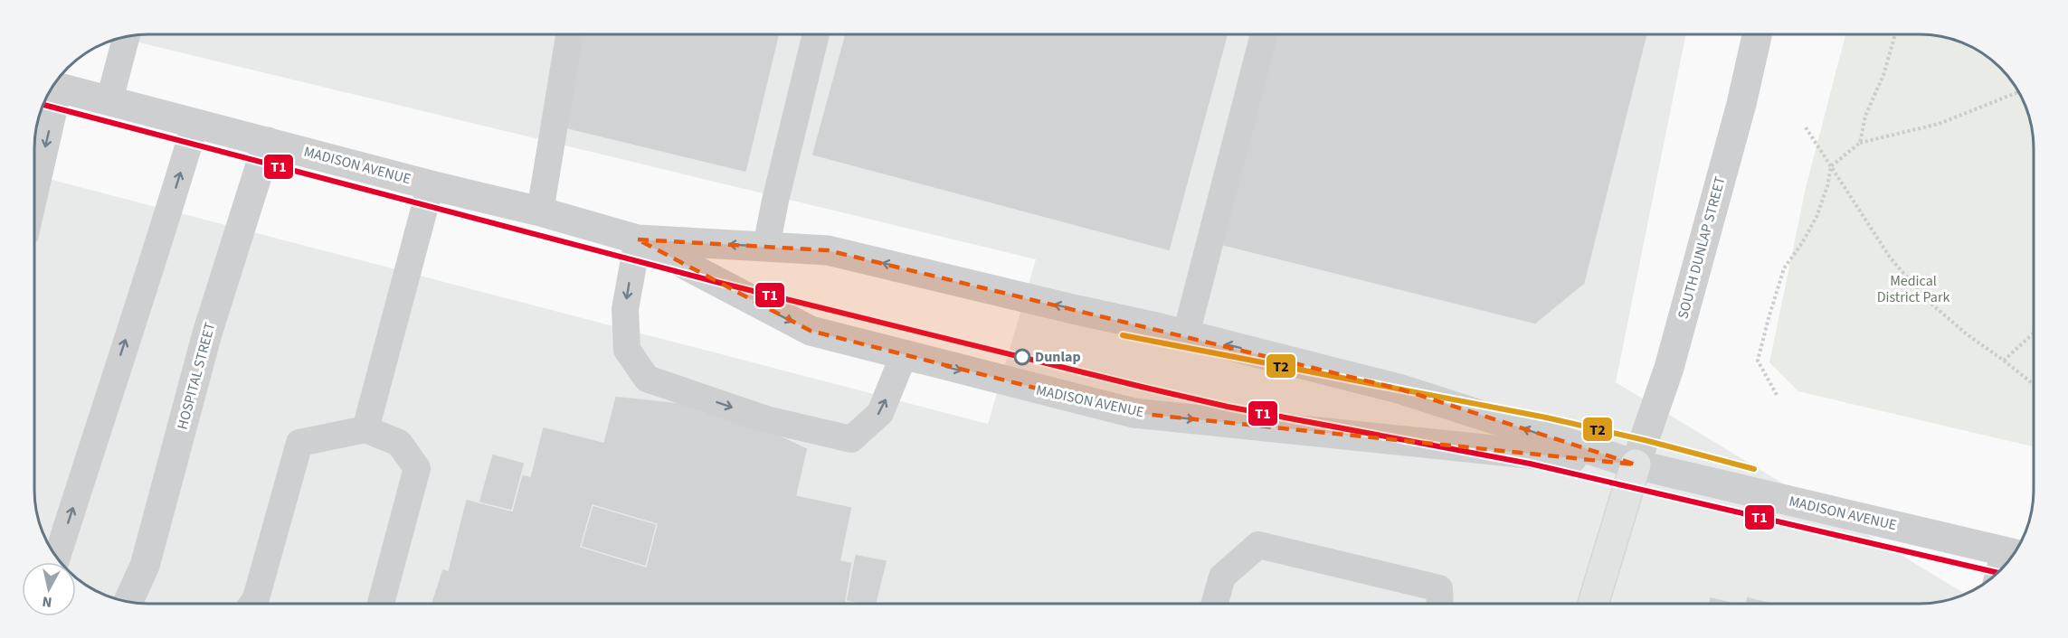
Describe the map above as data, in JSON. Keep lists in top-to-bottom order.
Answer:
{
  "streets": {
    "street": ["MADISON AVENUE", "SOUTH DUNLAP STREET", "HOSPITAL STREET"]
  },
  "crossings": [
    ["MADISON AVENUE", "SOUTH DUNLAP STREET"],
    ["MADISON AVENUE", "HOSPITAL STREET"]
  ],
  "parks": ["Medical District Park"],
  "places": ["Dunlap"],
  "lines": ["transit line T1", "transit line T2"],
  "north": "bottom"
}
